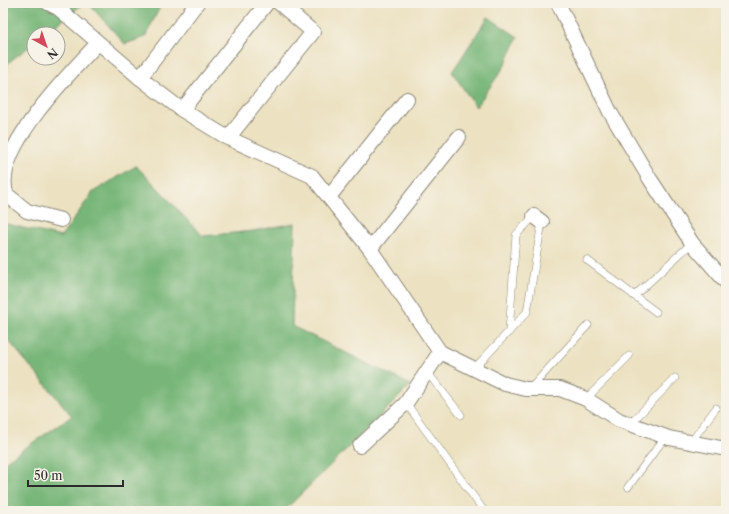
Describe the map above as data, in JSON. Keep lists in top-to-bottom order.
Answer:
{
  "scale_bar": "50 m",
  "north": "bottom right"
}
